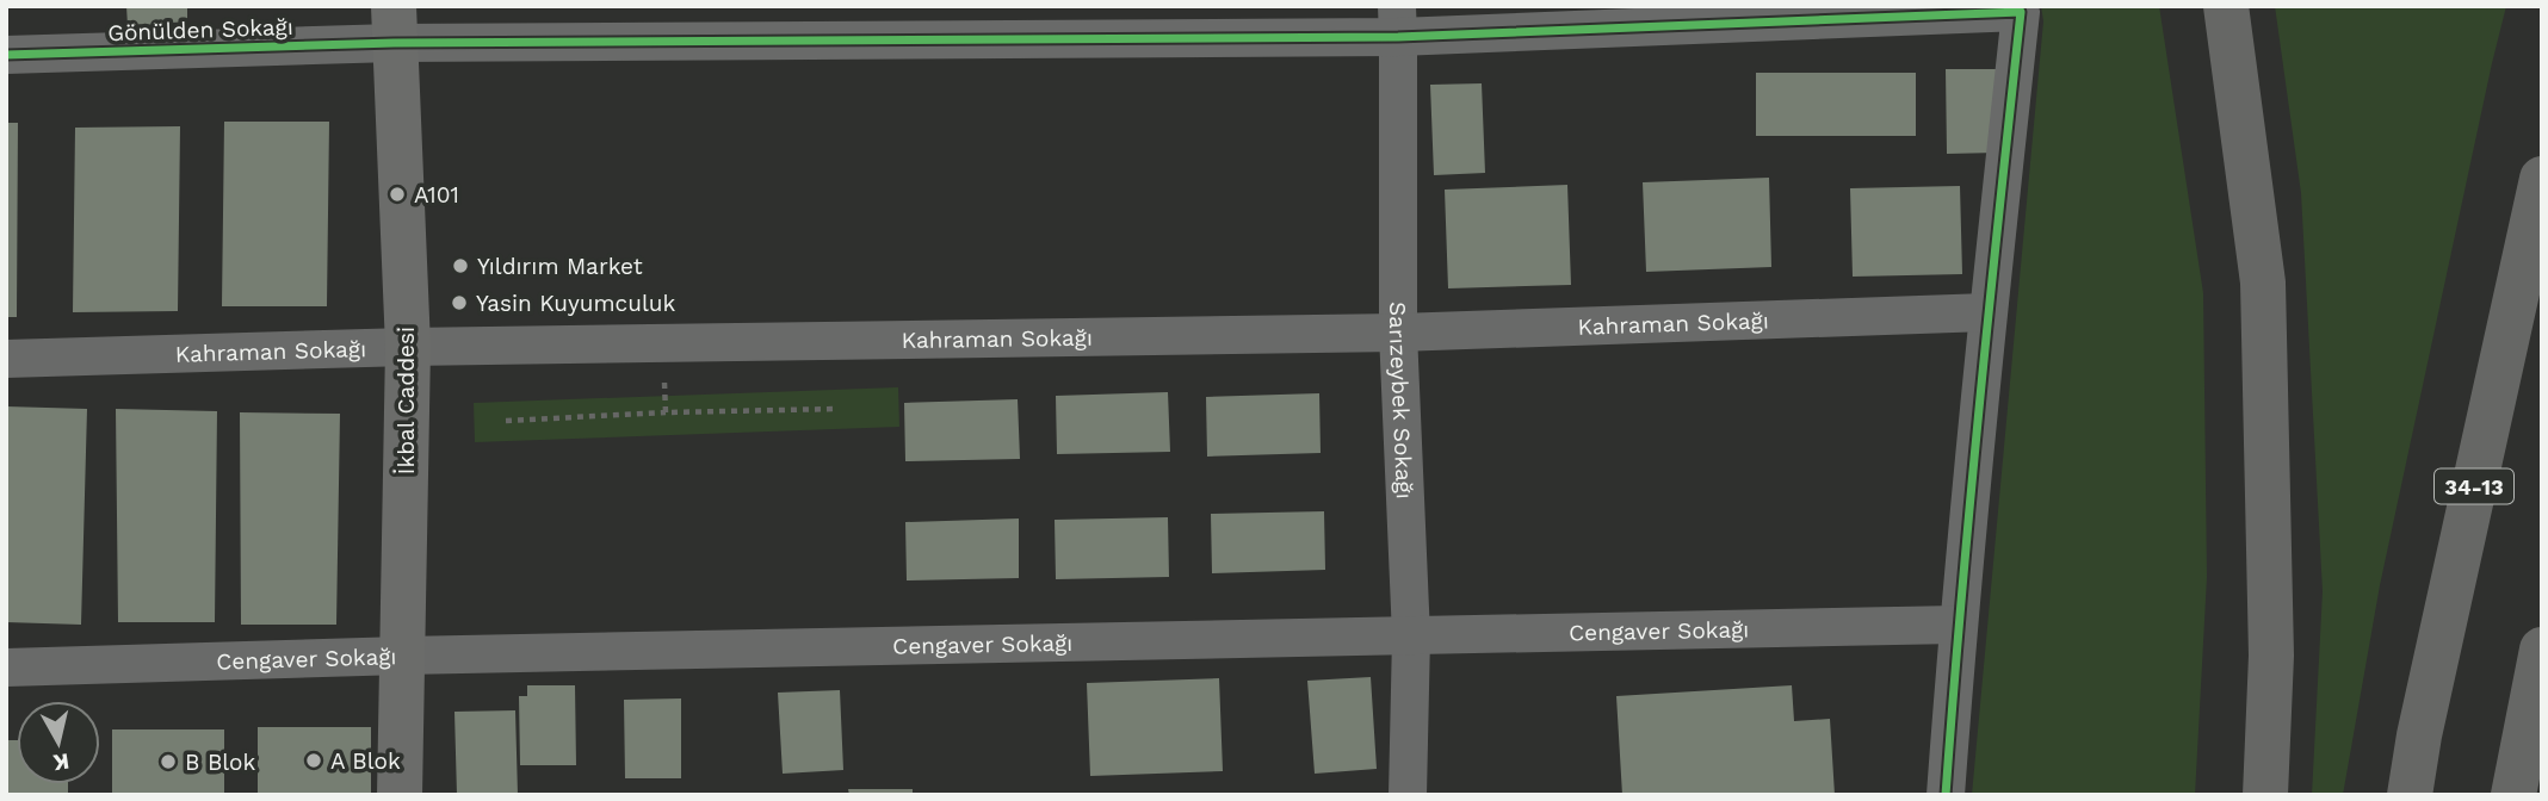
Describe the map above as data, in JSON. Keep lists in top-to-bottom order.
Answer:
{
  "streets": {
    "highway": ["34-13"],
    "main road": ["İkbal Caddesi"],
    "street": [
      "Gönülden Sokağı",
      "Kahraman Sokağı",
      "Sarızeybek Sokağı",
      "Cengaver Sokağı"
    ]
  },
  "crossings": [
    ["Gönülden Sokağı", "Kahraman Sokağı"],
    ["Gönülden Sokağı", "İkbal Caddesi"],
    ["Gönülden Sokağı", "Sarızeybek Sokağı"],
    ["Kahraman Sokağı", "İkbal Caddesi"],
    ["Kahraman Sokağı", "Sarızeybek Sokağı"],
    ["İkbal Caddesi", "Cengaver Sokağı"],
    ["Sarızeybek Sokağı", "Cengaver Sokağı"]
  ],
  "places": [
    "A101",
    "Yıldırım Market",
    "Yasin Kuyumculuk",
    "A Blok",
    "B Blok"
  ],
  "north": "bottom"
}
